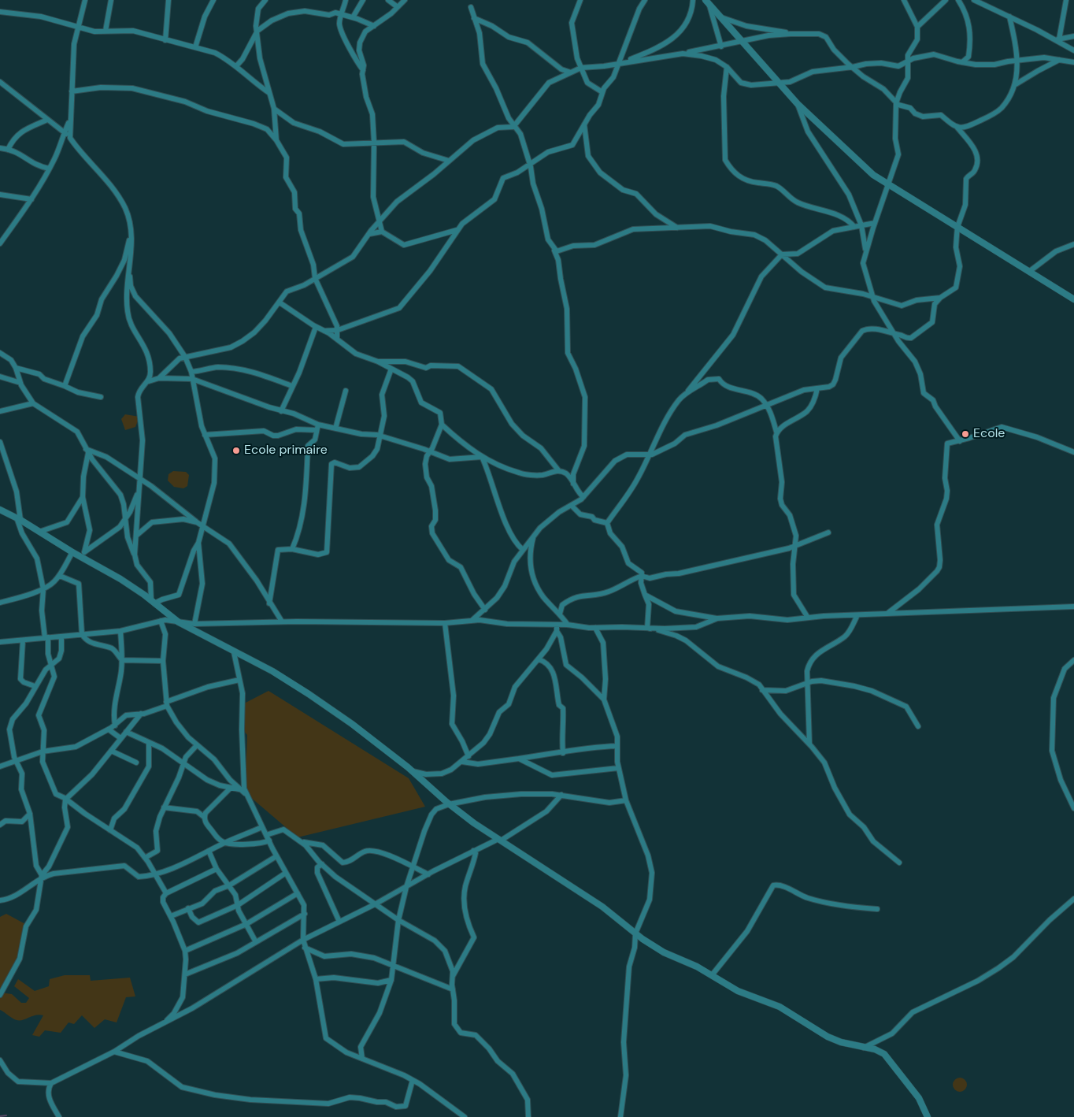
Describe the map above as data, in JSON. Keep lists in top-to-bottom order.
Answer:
{
  "places": ["Ecole", "Ecole primaire"]
}
